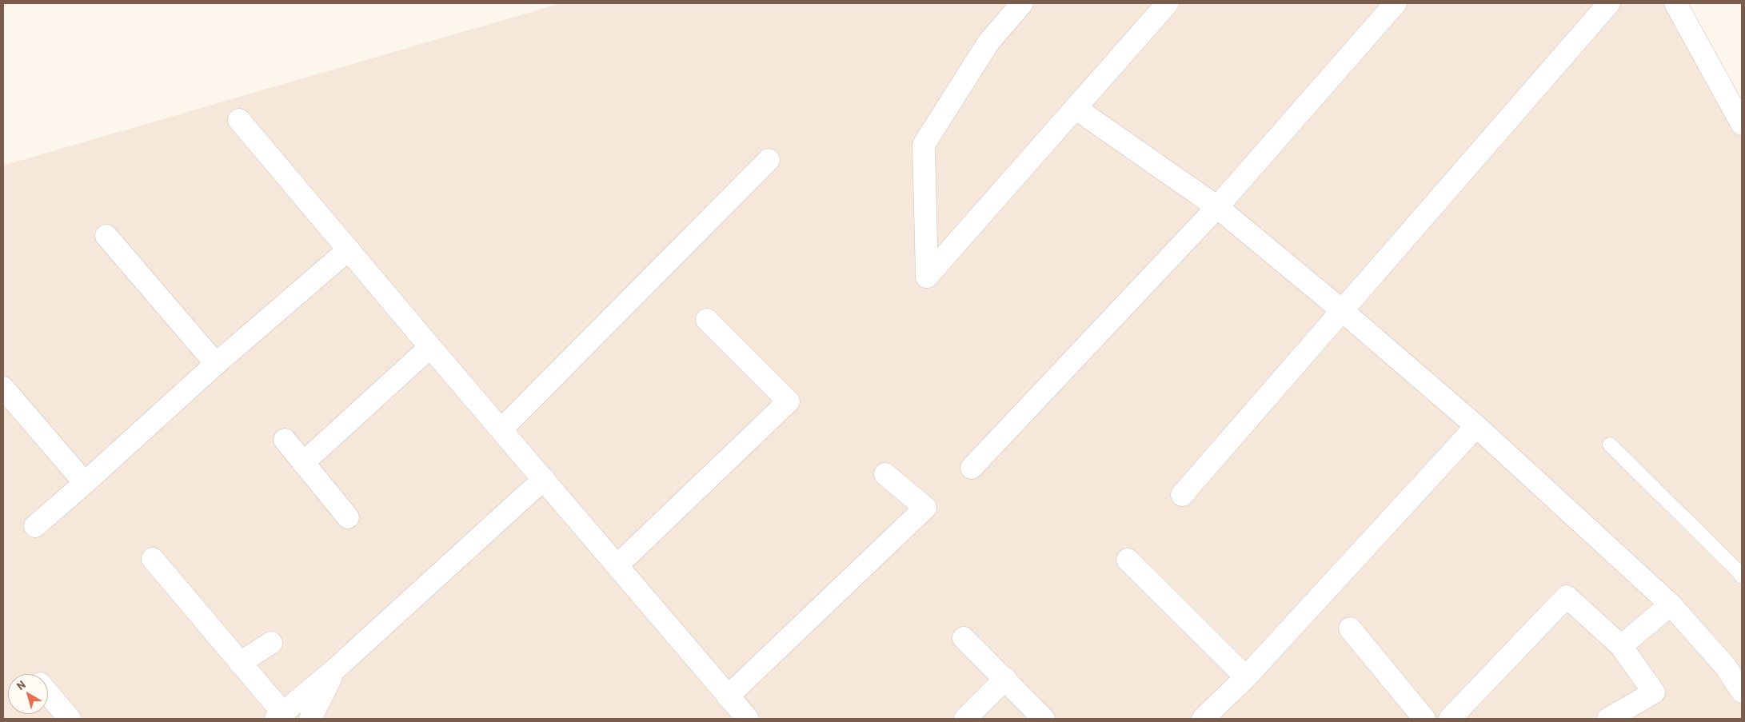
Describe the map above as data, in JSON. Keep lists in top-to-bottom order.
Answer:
{
  "north": "top left"
}
